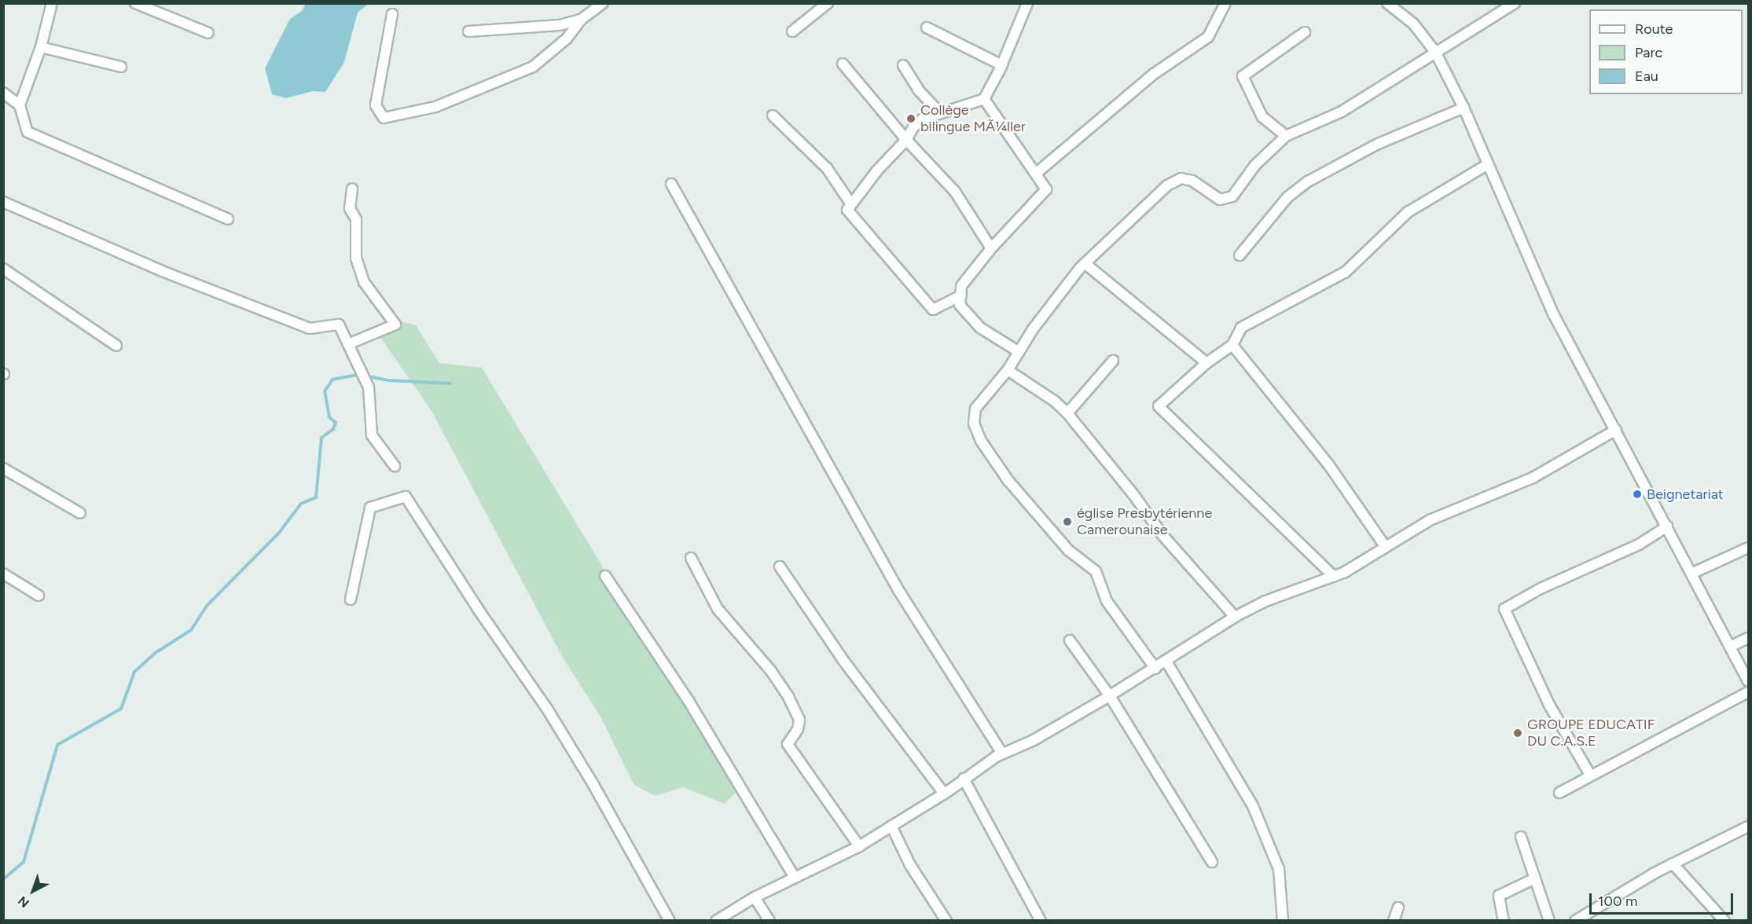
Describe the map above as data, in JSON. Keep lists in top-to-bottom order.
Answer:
{
  "places": [
    "Collège bilingue MÃ¼ller",
    "Beignetariat",
    "église Presbytérienne Camerounaise",
    "GROUPE EDUCATIF DU C.A.S.E"
  ],
  "legend": ["Route", "Parc", "Eau"],
  "scale_bar": "100 m",
  "north": "bottom left"
}
